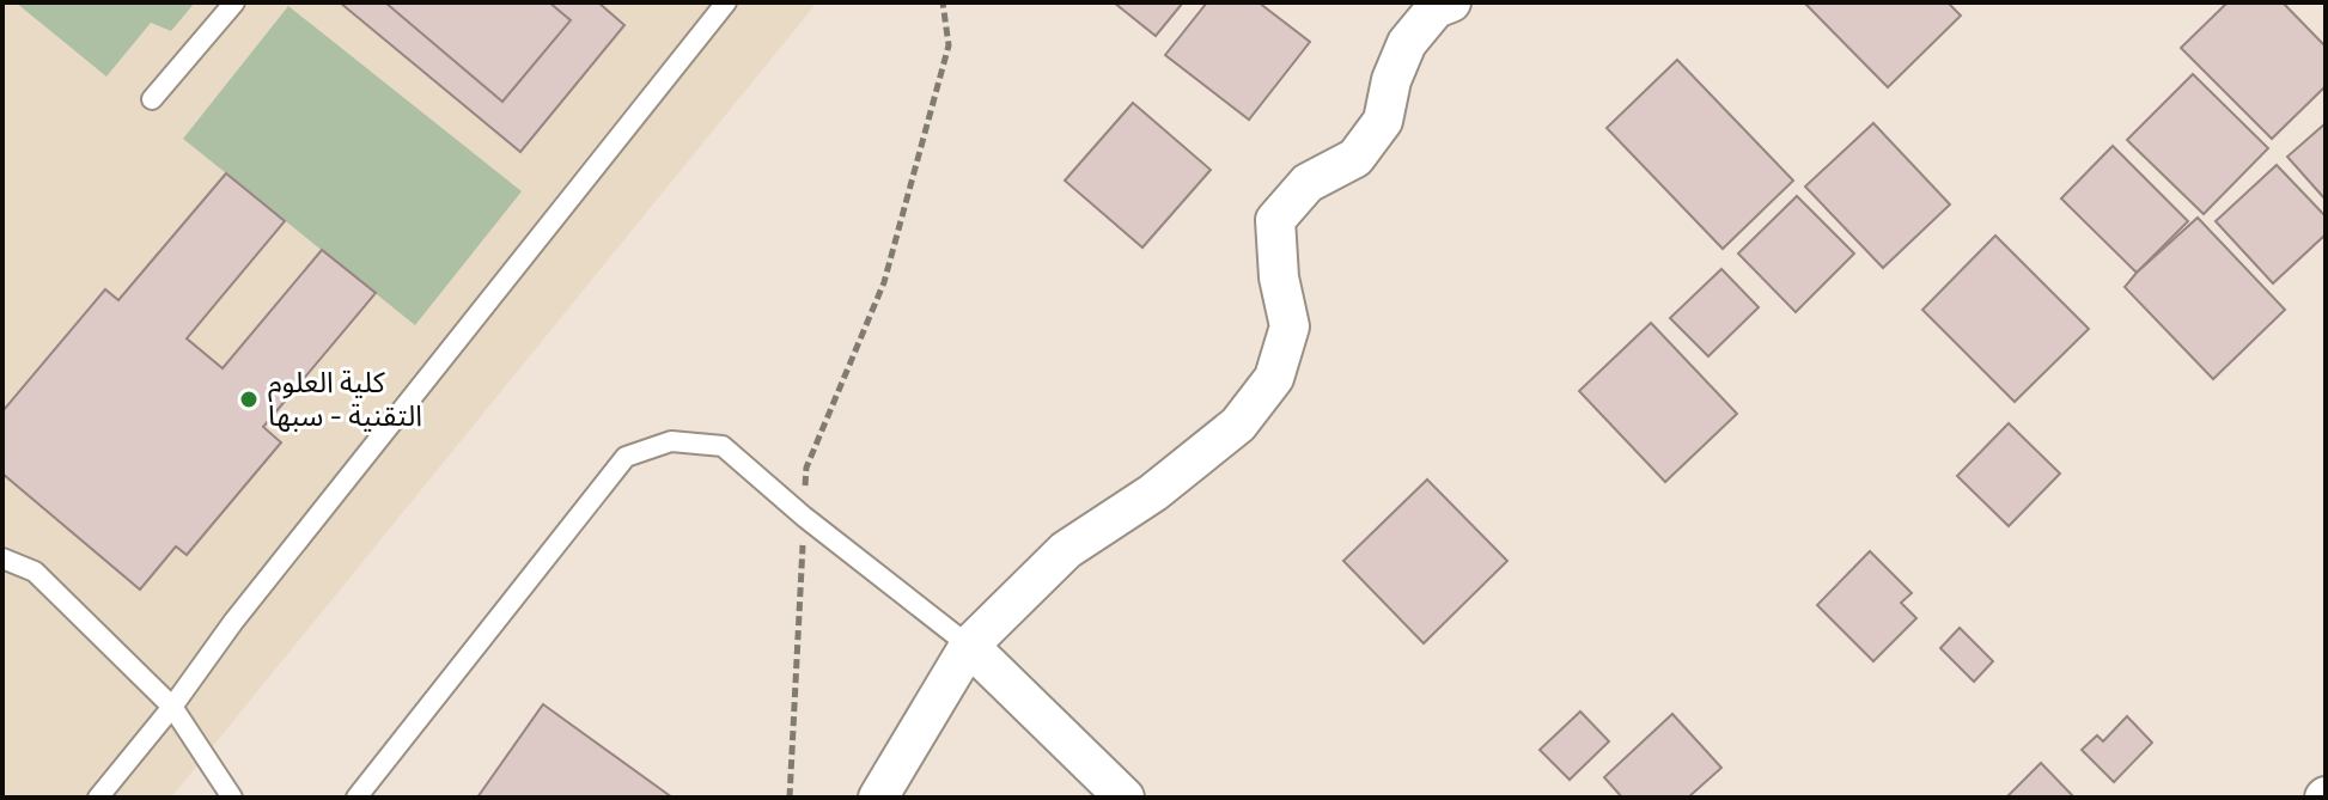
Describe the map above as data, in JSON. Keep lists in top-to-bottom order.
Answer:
{
  "places": ["كلية العلوم التقنية - سبها"]
}
